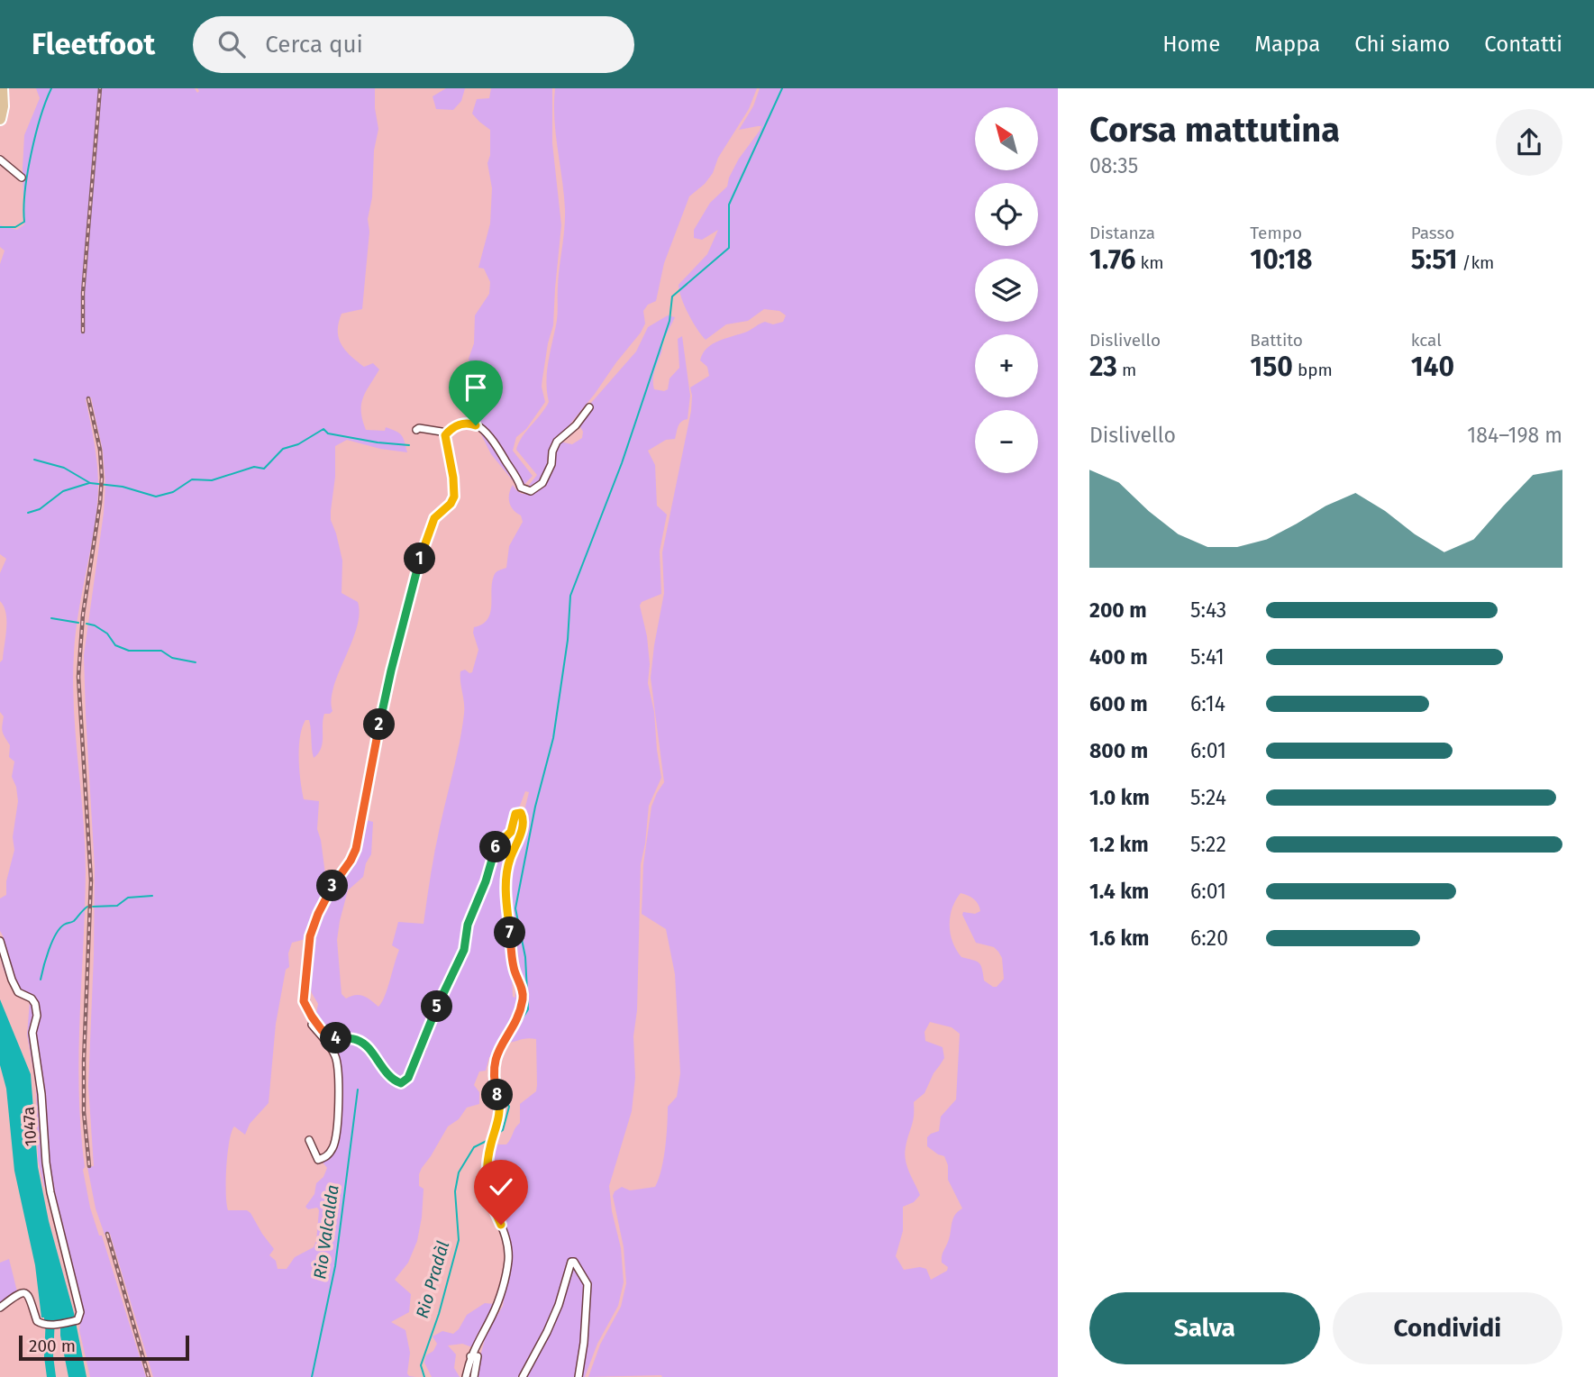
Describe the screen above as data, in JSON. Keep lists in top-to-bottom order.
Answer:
{
  "streets": {
    "street": ["1047a"]
  },
  "water": ["Rio Valcalda", "Rio Pradàl"],
  "scale_bar": "200 m",
  "north": "top left",
  "page": {
    "header": "Fleetfoot",
    "search": "Cerca qui",
    "nav": [
      "Home",
      "Mappa",
      "Chi siamo",
      "Contatti"
    ],
    "heading": ["Corsa mattutina", "08:35"],
    "map_buttons": ["+", "−"],
    "stats": [
      ["Distanza", "1.76 km"],
      ["Tempo", "10:18"],
      ["Passo", "5:51 /km"],
      ["Dislivello", "23 m"],
      ["Battito", "150 bpm"],
      ["kcal", "140"]
    ],
    "chart": ["Dislivello", "184–198 m"],
    "pins": [
      "1",
      "2",
      "6",
      "3",
      "7",
      "5",
      "4",
      "8"
    ],
    "list": [
      {
        "name": "200 m",
        "note": "5:43"
      },
      {
        "name": "400 m",
        "note": "5:41"
      },
      {
        "name": "600 m",
        "note": "6:14"
      },
      {
        "name": "800 m",
        "note": "6:01"
      },
      {
        "name": "1.0 km",
        "note": "5:24"
      },
      {
        "name": "1.2 km",
        "note": "5:22"
      },
      {
        "name": "1.4 km",
        "note": "6:01"
      },
      {
        "name": "1.6 km",
        "note": "6:20"
      }
    ],
    "buttons": ["Salva", "Condividi"],
    "scale": "200 m"
  }
}
